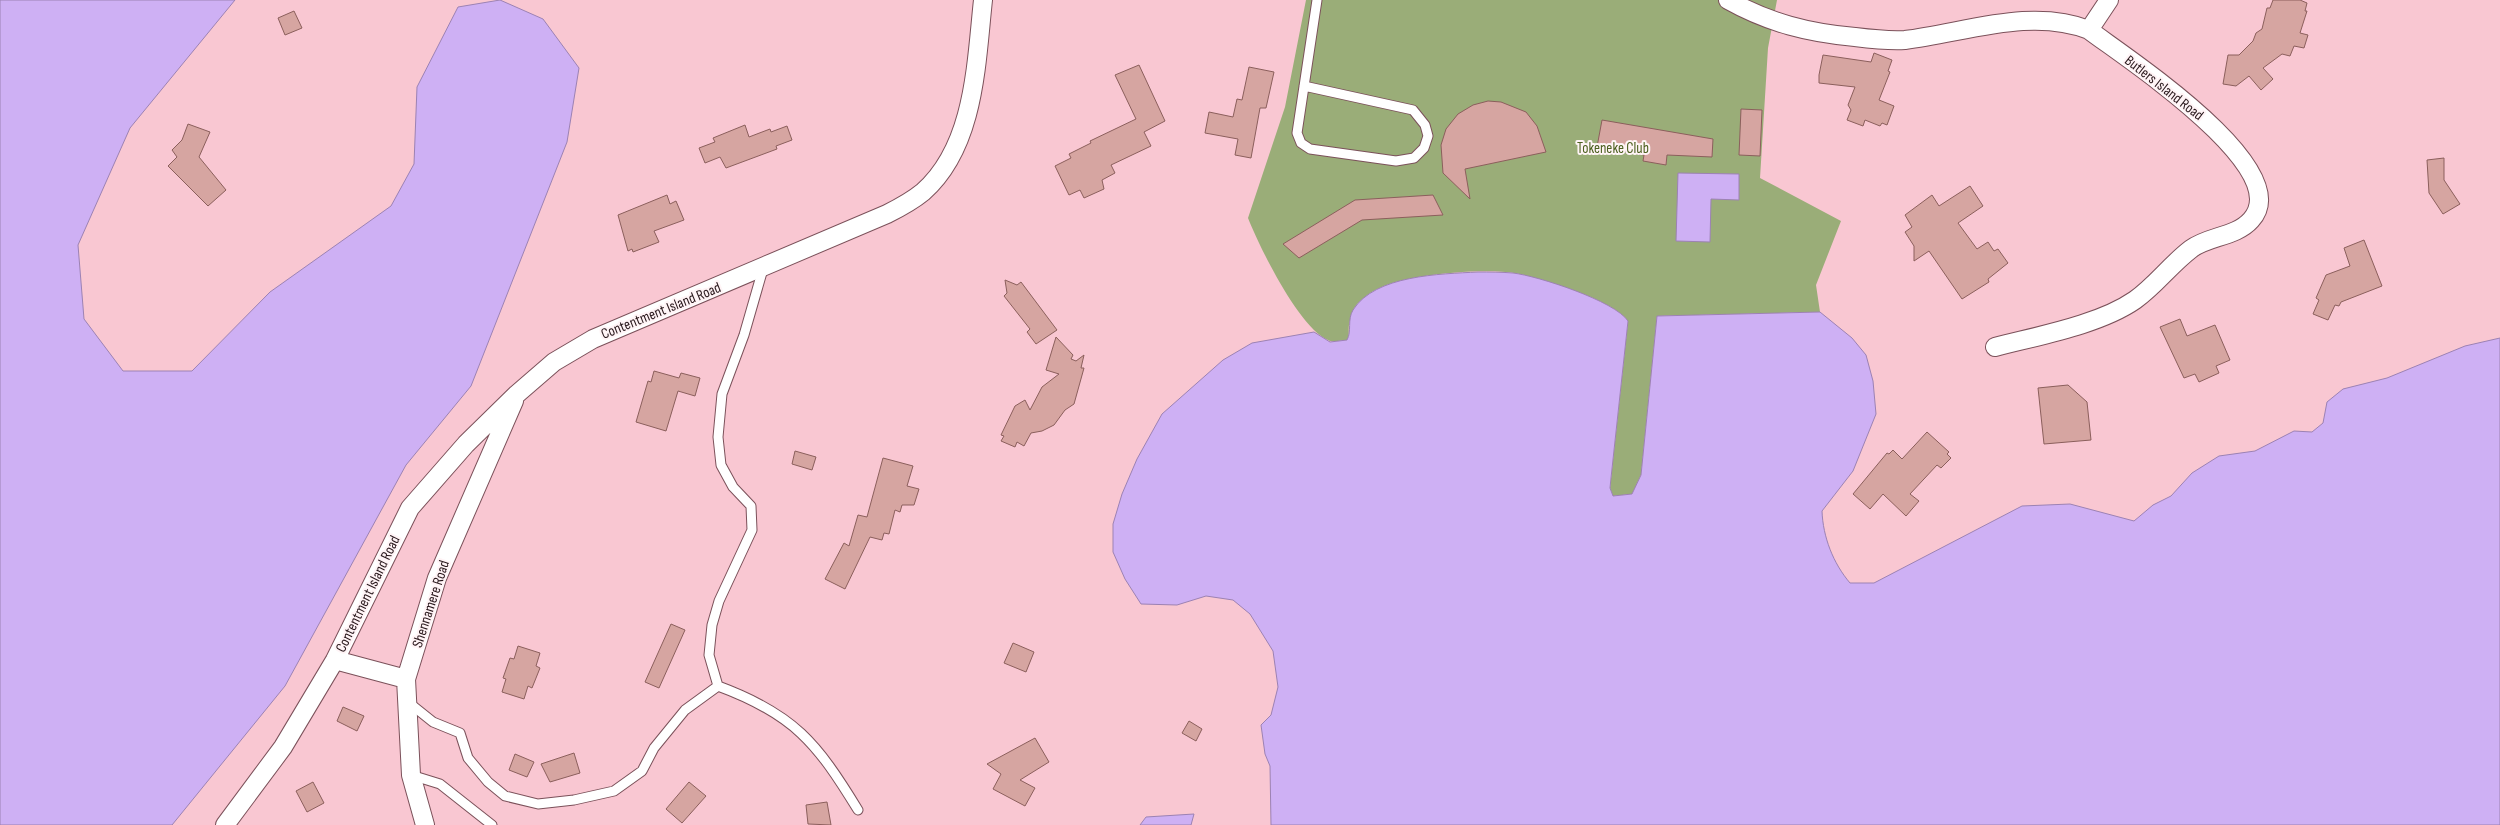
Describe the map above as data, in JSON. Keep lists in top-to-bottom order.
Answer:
{
  "streets": {
    "street": ["Butlers Island Road", "Contentment Island Road", "Shennamere Road"]
  },
  "crossings": [
    ["Contentment Island Road", "Shennamere Road"]
  ],
  "parks": ["Tokeneke Club"]
}
